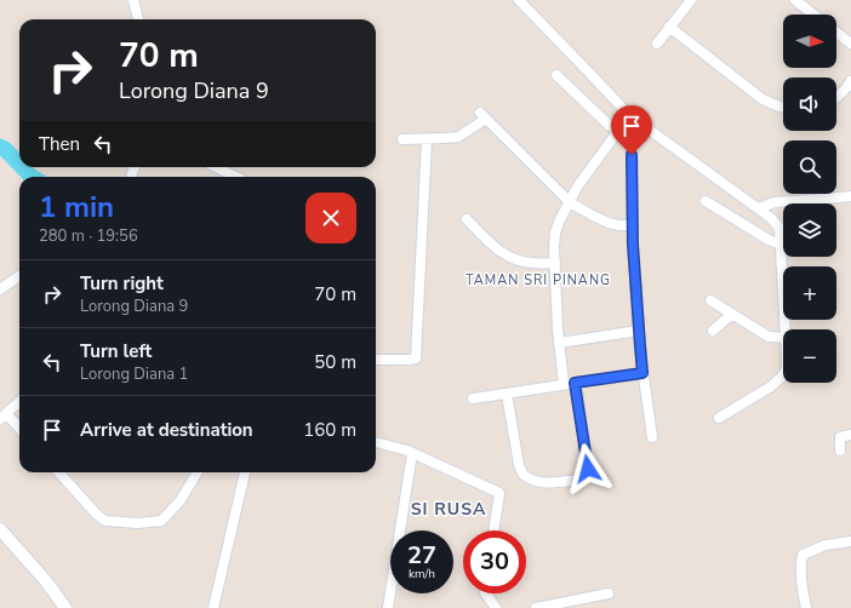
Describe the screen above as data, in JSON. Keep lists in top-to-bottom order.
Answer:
{
  "districts": ["TAMAN SRI PINANG", "SI RUSA"],
  "north": "right",
  "page": {
    "map_buttons": ["+", "−"],
    "turn": ["70 m", "Lorong Diana 9"],
    "then": "Then",
    "heading": ["1 min", "280 m · 19:56"],
    "list": [
      {
        "name": "Turn right",
        "note": "Lorong Diana 9",
        "value": "70 m"
      },
      {
        "name": "Turn left",
        "note": "Lorong Diana 1",
        "value": "50 m"
      },
      {
        "name": "Arrive at destination",
        "value": "160 m"
      }
    ],
    "speed": "27 km/h",
    "limit": "30"
  }
}
